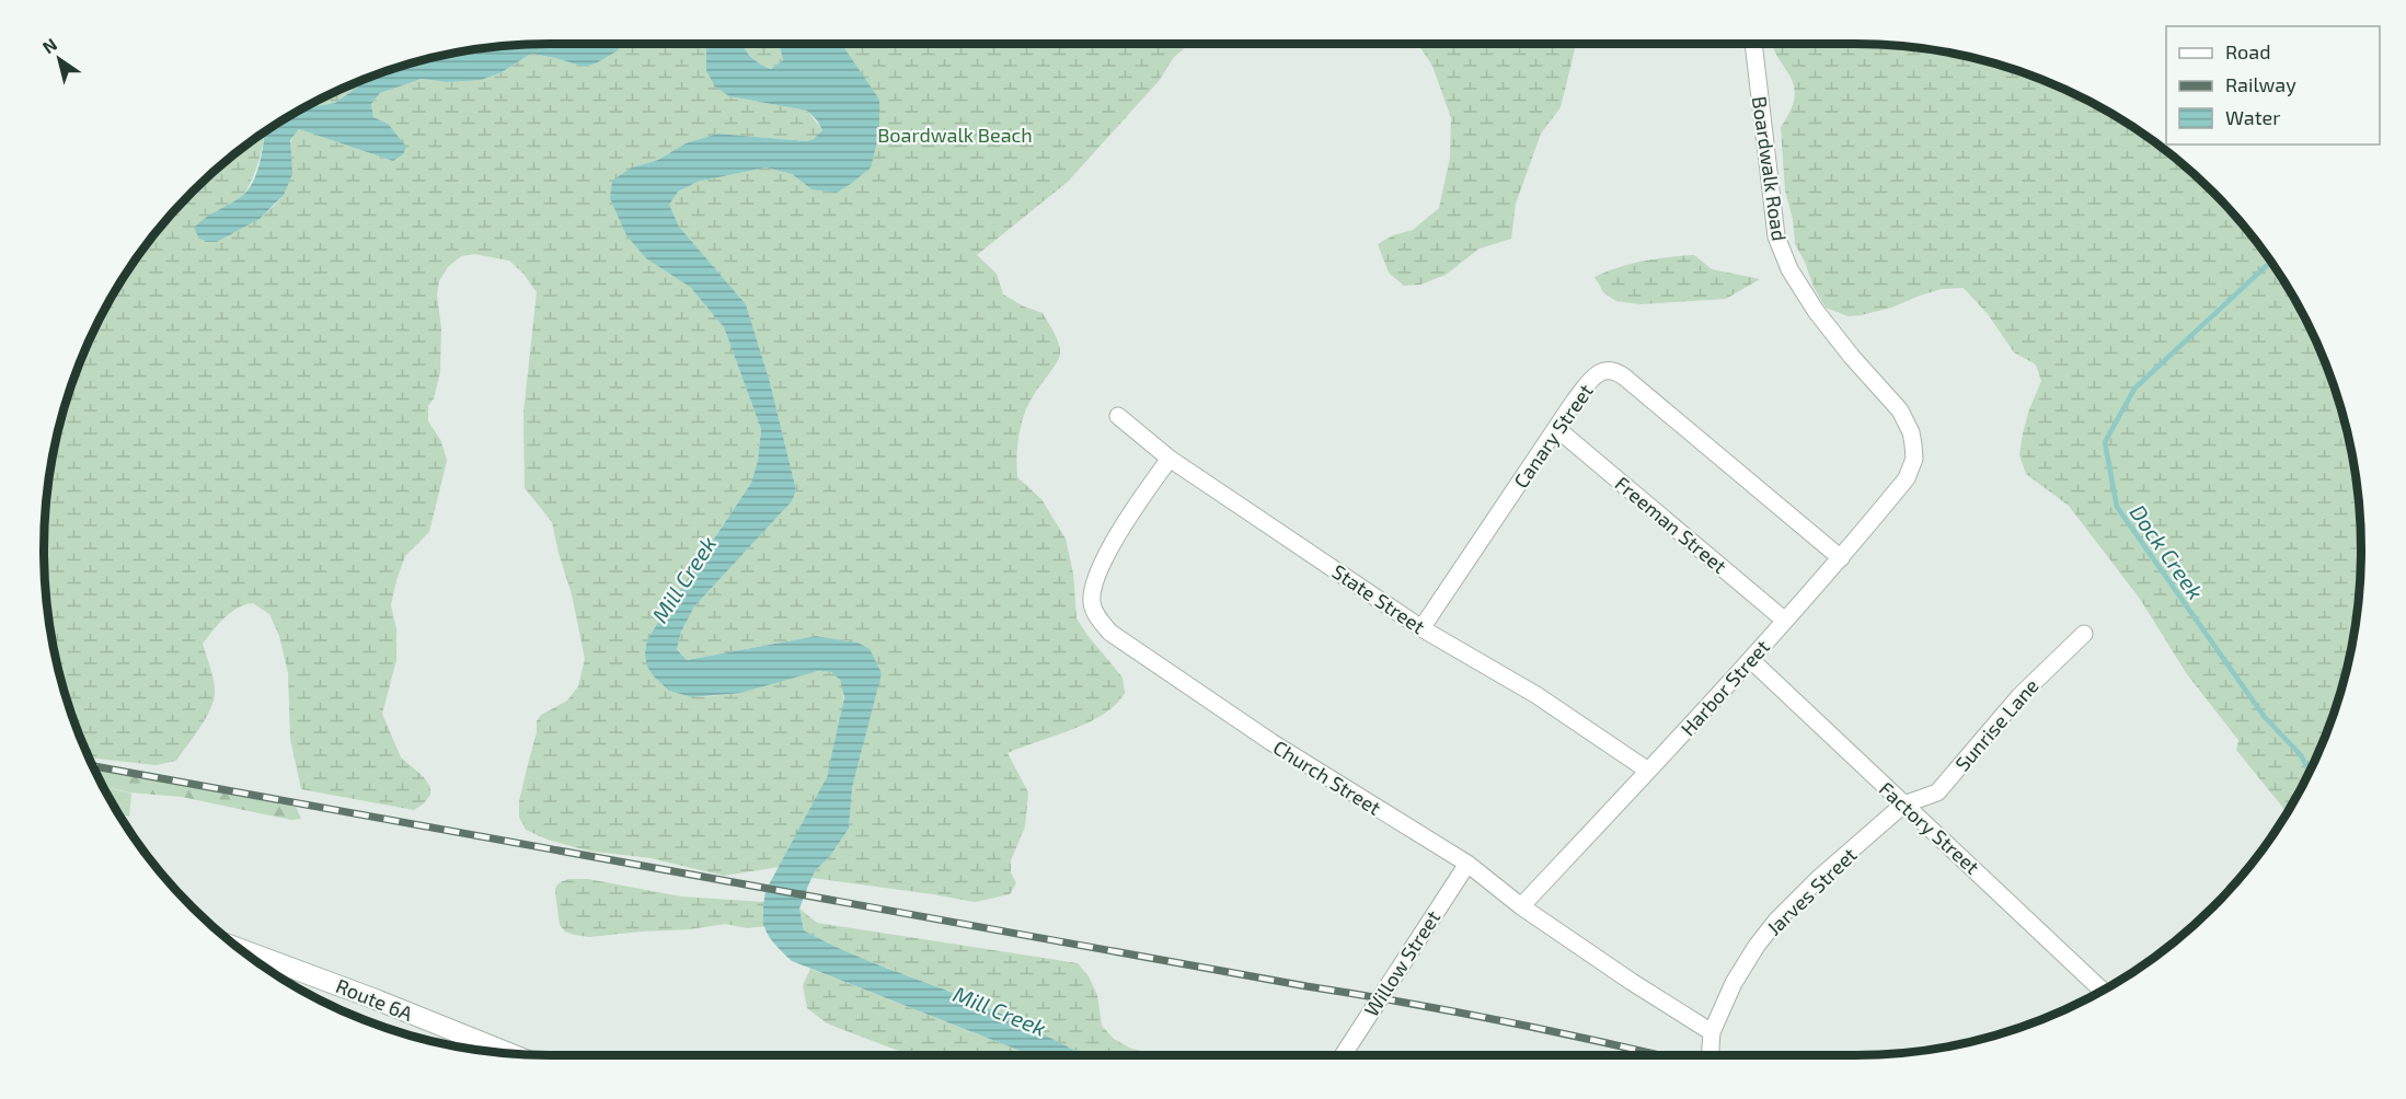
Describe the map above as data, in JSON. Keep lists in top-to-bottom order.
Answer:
{
  "streets": {
    "main road": ["Route 6A"],
    "street": [
      "Boardwalk Road",
      "Canary Street",
      "Freeman Street",
      "State Street",
      "Harbor Street",
      "Sunrise Lane",
      "Church Street",
      "Factory Street",
      "Jarves Street",
      "Willow Street"
    ]
  },
  "crossings": [
    ["Boardwalk Road", "Harbor Street"],
    ["Canary Street", "Freeman Street"],
    ["Canary Street", "State Street"],
    ["Canary Street", "Harbor Street"],
    ["Freeman Street", "Harbor Street"],
    ["State Street", "Harbor Street"],
    ["State Street", "Church Street"],
    ["Harbor Street", "Church Street"],
    ["Harbor Street", "Factory Street"],
    ["Sunrise Lane", "Factory Street"],
    ["Sunrise Lane", "Jarves Street"],
    ["Church Street", "Jarves Street"],
    ["Church Street", "Willow Street"],
    ["Factory Street", "Jarves Street"]
  ],
  "water": ["Dock Creek", "Mill Creek"],
  "parks": ["Boardwalk Beach"],
  "legend": ["Road", "Railway", "Water"],
  "north": "top left"
}
